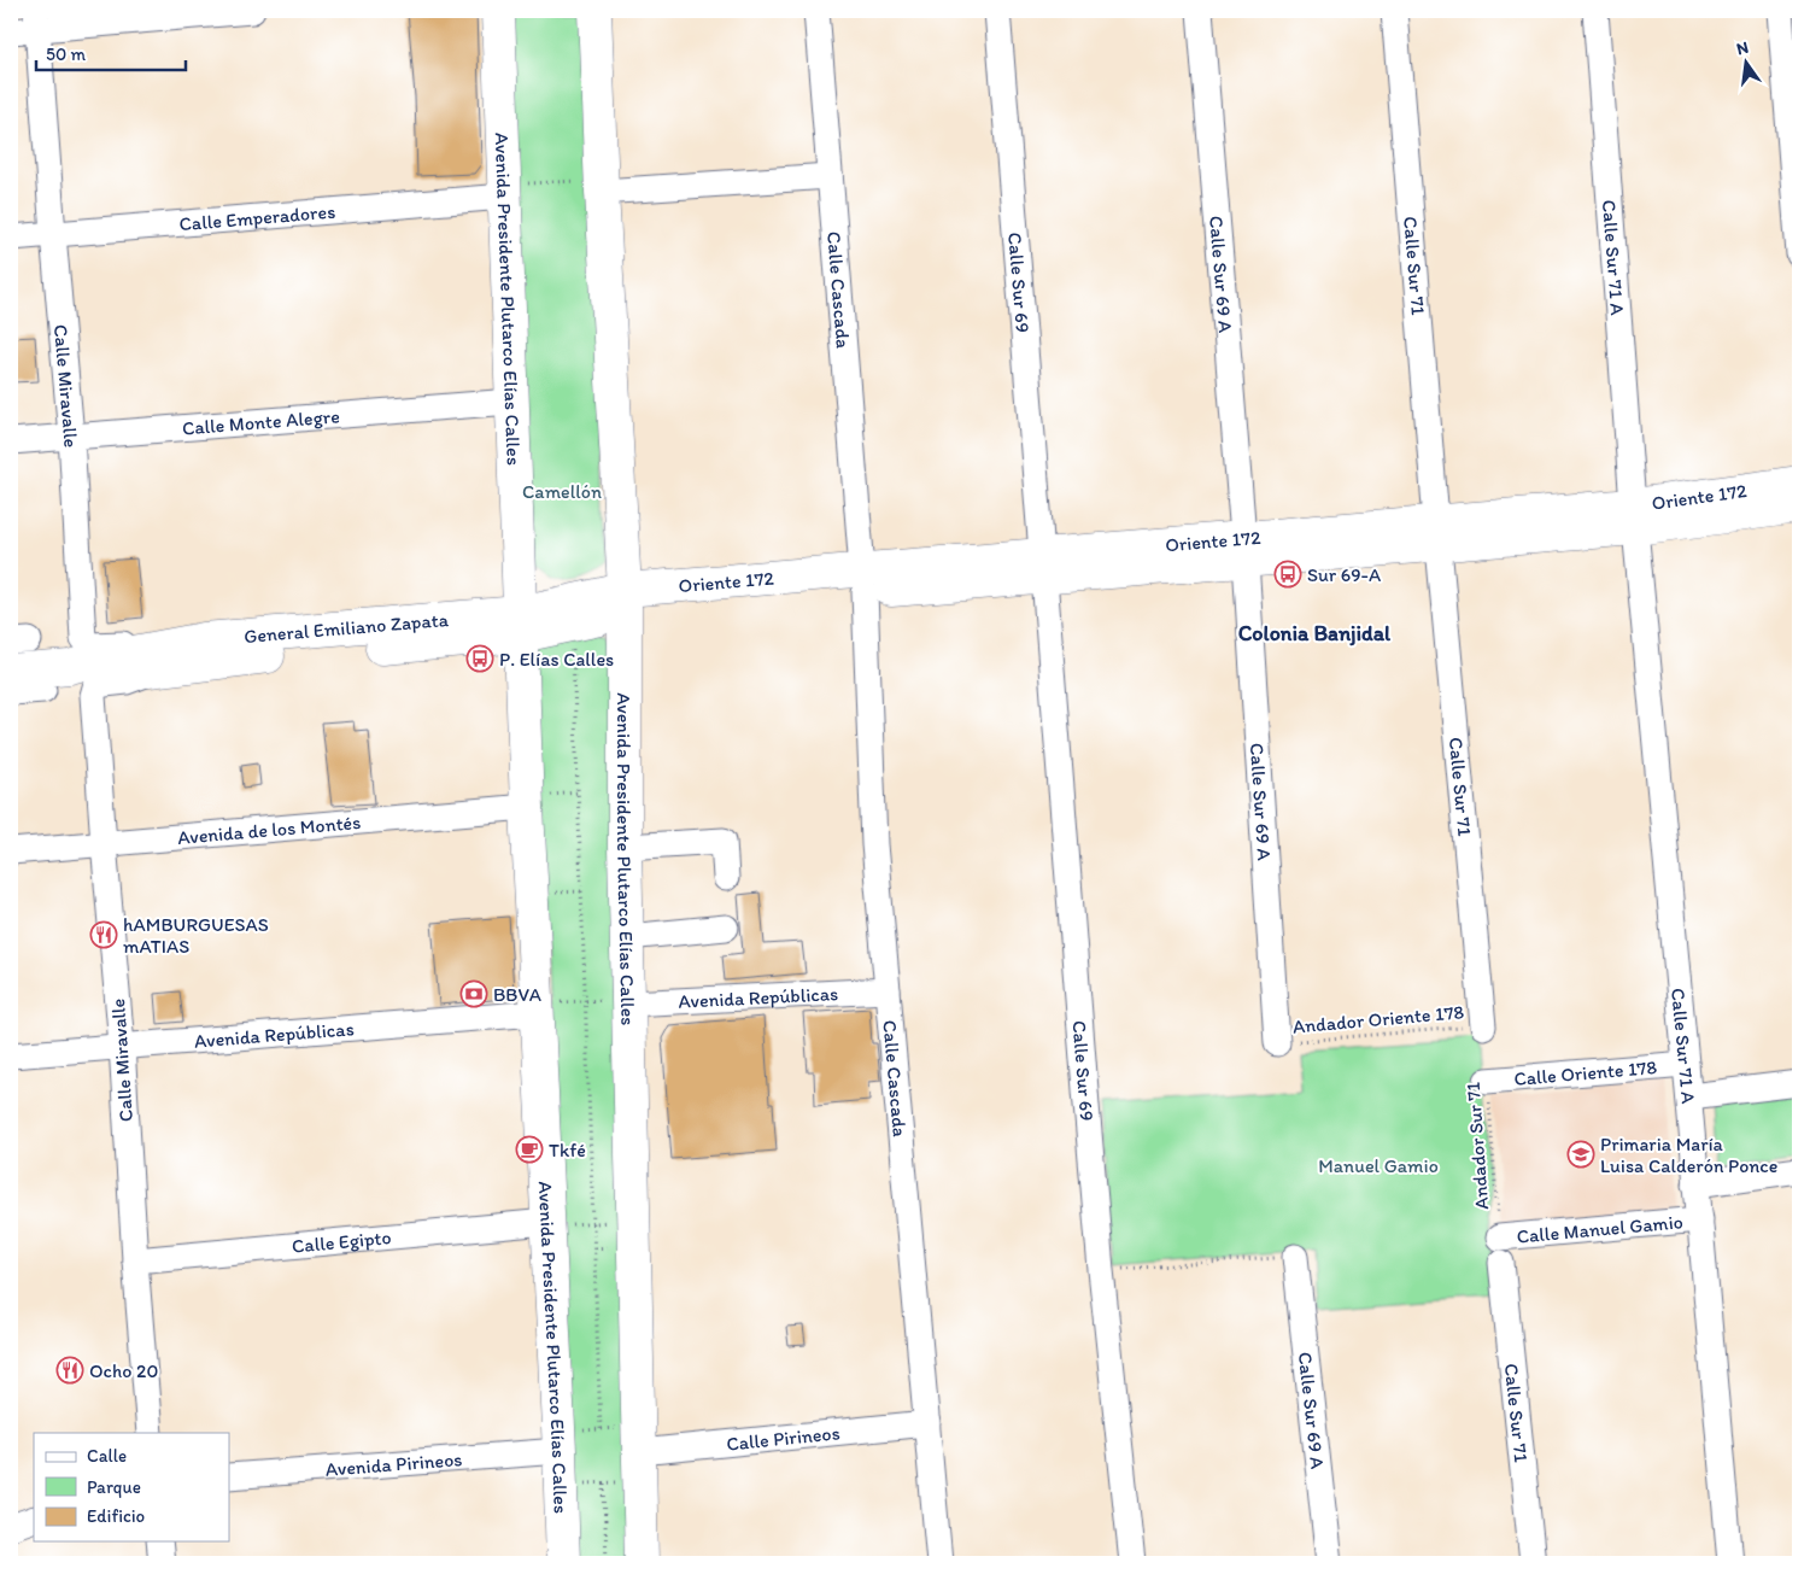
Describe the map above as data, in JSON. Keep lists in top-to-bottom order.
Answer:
{
  "streets": {
    "main road": ["Avenida Presidente Plutarco Elías Calles", "Oriente 172", "General Emiliano Zapata"],
    "street": [
      "Calle Emperadores",
      "Calle Sur 71 A",
      "Calle Sur 71",
      "Calle Sur 69 A",
      "Calle Sur 69",
      "Calle Cascada",
      "Calle Miravalle",
      "Calle Monte Alegre",
      "Avenida de los Montés",
      "Avenida Repúblicas",
      "Calle Oriente 178",
      "Calle Manuel Gamio",
      "Calle Egipto",
      "Calle Pirineos",
      "Avenida Pirineos"
    ],
    "path": ["Andador Oriente 178", "Andador Sur 71"]
  },
  "crossings": [
    ["Calle Emperadores", "Avenida Presidente Plutarco Elías Calles"],
    ["Calle Emperadores", "Calle Miravalle"],
    ["Calle Sur 71 A", "Oriente 172"],
    ["Calle Sur 71 A", "Calle Oriente 178"],
    ["Calle Sur 71 A", "Calle Manuel Gamio"],
    ["Calle Sur 71", "Oriente 172"],
    ["Calle Sur 71", "Andador Oriente 178"],
    ["Calle Sur 71", "Andador Sur 71"],
    ["Calle Sur 71", "Calle Manuel Gamio"],
    ["Calle Sur 69 A", "Oriente 172"],
    ["Calle Sur 69 A", "Andador Oriente 178"],
    ["Calle Sur 69", "Oriente 172"],
    ["Calle Cascada", "Oriente 172"],
    ["Calle Cascada", "Avenida Repúblicas"],
    ["Calle Cascada", "Calle Pirineos"],
    ["Avenida Presidente Plutarco Elías Calles", "Calle Monte Alegre"],
    ["Avenida Presidente Plutarco Elías Calles", "Oriente 172"],
    ["Avenida Presidente Plutarco Elías Calles", "General Emiliano Zapata"],
    ["Avenida Presidente Plutarco Elías Calles", "Avenida de los Montés"],
    ["Avenida Presidente Plutarco Elías Calles", "Avenida Repúblicas"],
    ["Avenida Presidente Plutarco Elías Calles", "Calle Egipto"],
    ["Avenida Presidente Plutarco Elías Calles", "Calle Pirineos"],
    ["Avenida Presidente Plutarco Elías Calles", "Avenida Pirineos"],
    ["Calle Miravalle", "Calle Monte Alegre"],
    ["Calle Miravalle", "General Emiliano Zapata"],
    ["Calle Miravalle", "Avenida de los Montés"],
    ["Calle Miravalle", "Avenida Repúblicas"],
    ["Calle Miravalle", "Calle Egipto"],
    ["Oriente 172", "General Emiliano Zapata"],
    ["Calle Oriente 178", "Andador Sur 71"],
    ["Andador Sur 71", "Calle Manuel Gamio"]
  ],
  "districts": ["Colonia Banjidal"],
  "parks": ["Camellón", "Manuel Gamio"],
  "places": {
    "bus stop": ["Sur 69-A", "P. Elías Calles"],
    "restaurant": ["hAMBURGUESAS mATIAS", "Ocho 20"],
    "bank": ["BBVA"],
    "cafe": ["Tkfé"],
    "school or university": ["Primaria María Luisa Calderón Ponce"]
  },
  "legend": ["Calle", "Parque", "Edificio"],
  "scale_bar": "50 m",
  "north": "top"
}
